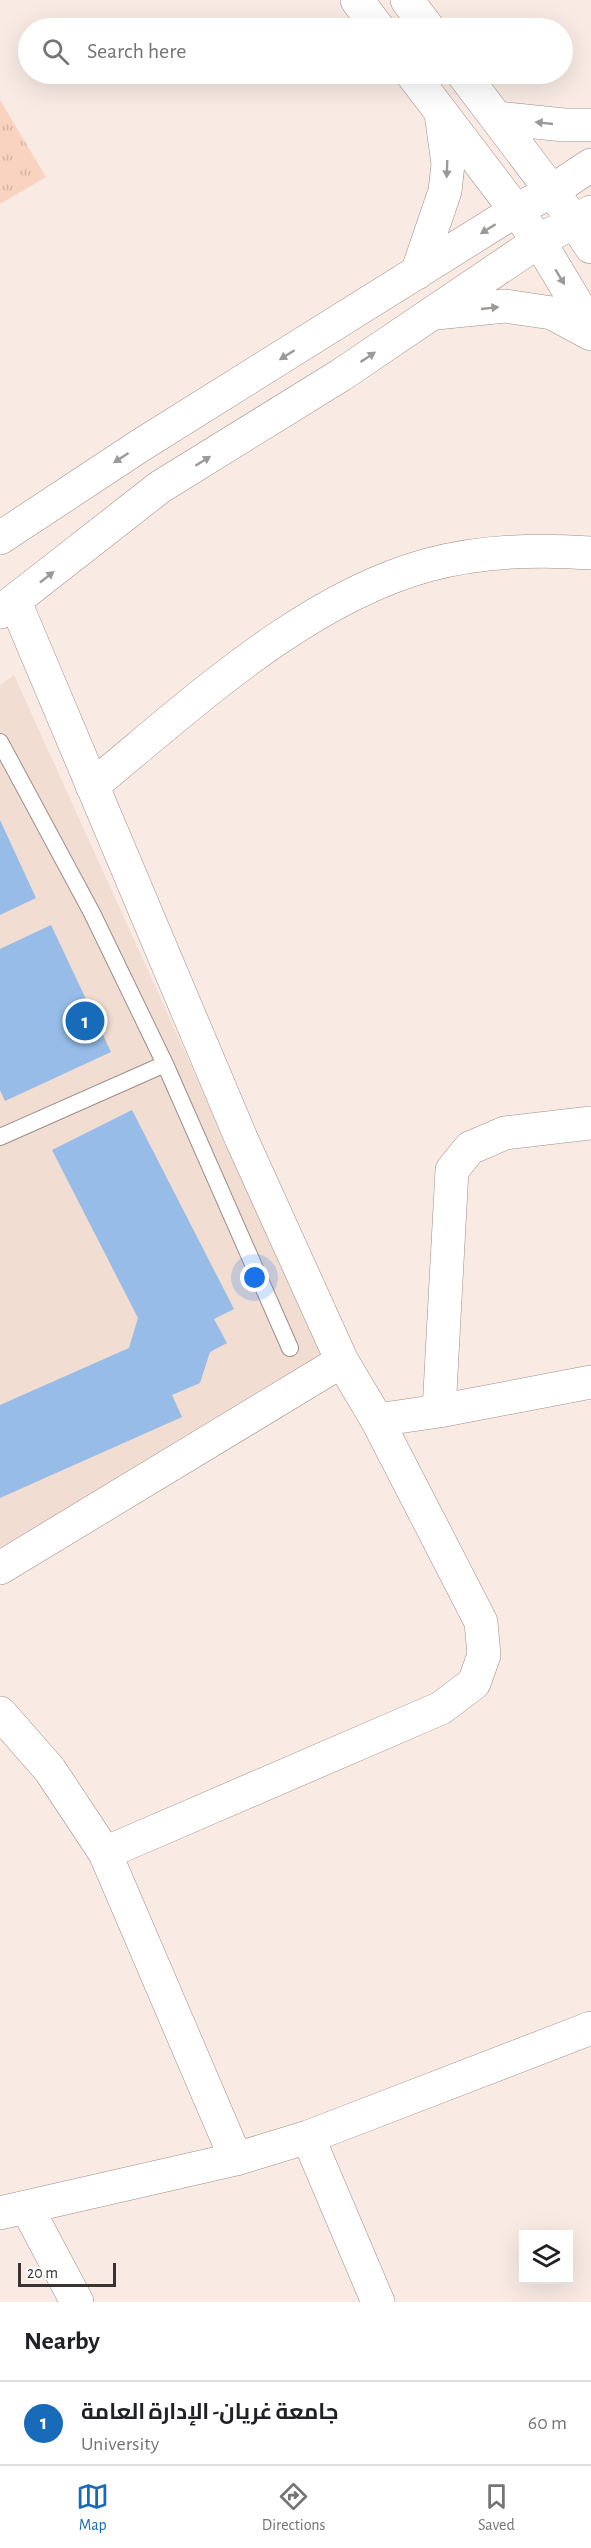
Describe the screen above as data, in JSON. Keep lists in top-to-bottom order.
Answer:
{
  "scale_bar": "20 m",
  "page": {
    "search": "Search here",
    "pins": "1",
    "scale": "20 m",
    "heading": "Nearby",
    "list": [
      {
        "mark": "1",
        "name": "جامعة غريان- الإدارة العامة",
        "note": "University",
        "value": "60 m"
      }
    ],
    "nav": ["Map", "Directions", "Saved"]
  }
}
